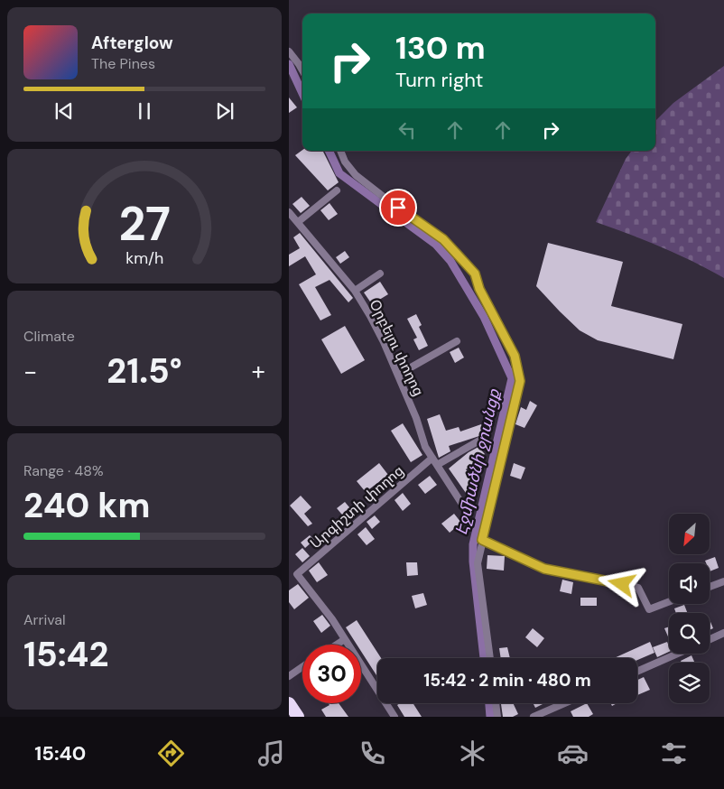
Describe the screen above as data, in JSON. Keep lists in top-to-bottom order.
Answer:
{
  "streets": {
    "street": ["Օրբելու փողոց", "Արգիշտի փողոց"]
  },
  "crossings": [
    ["Օրբելու փողոց", "Արգիշտի փողոց"]
  ],
  "water": ["Էջմիածնի ջրանցք"],
  "north": "bottom left",
  "page": {
    "turn": ["130 m", "Turn right"],
    "song": ["Afterglow", "The Pines"],
    "tile": [
      "Climate",
      ["Range · 48%", "240 km"],
      ["Arrival", "15:42"]
    ],
    "heat": ["−", "21.5°", "+"],
    "limit": "30",
    "trip": "15:42 · 2 min · 480 m",
    "tabs": "15:40",
    "gauge": ["27", "km/h"]
  }
}
